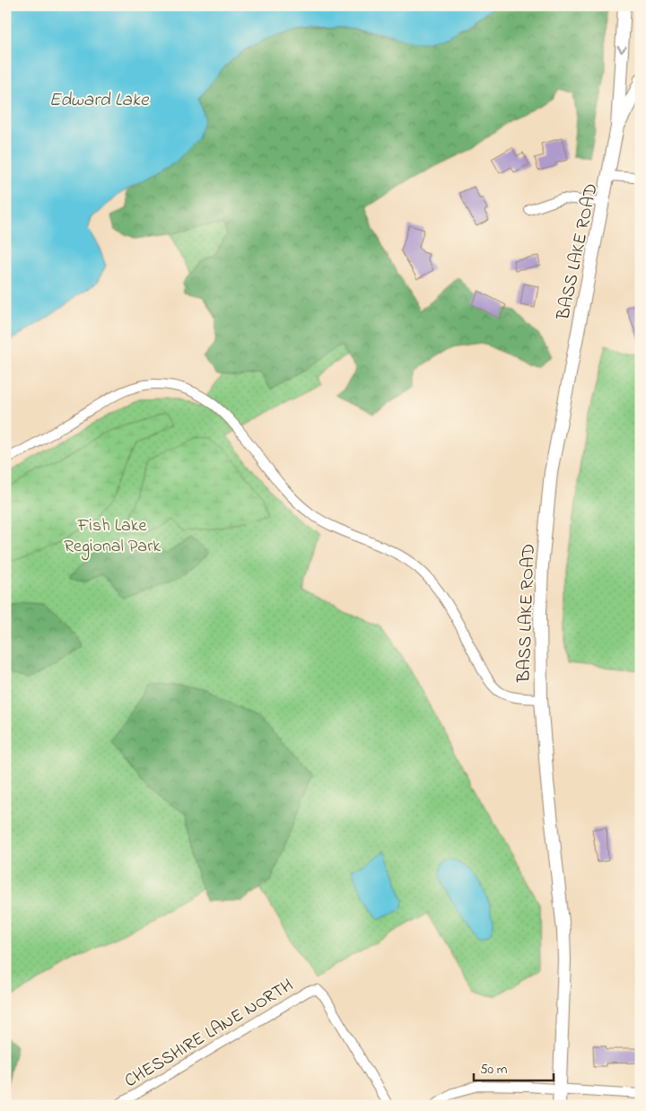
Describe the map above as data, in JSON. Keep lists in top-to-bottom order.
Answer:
{
  "streets": {
    "main road": ["BASS LAKE ROAD"],
    "street": ["CHESSHIRE LANE NORTH"]
  },
  "water": ["Edward Lake"],
  "parks": ["Fish Lake Regional Park"],
  "scale_bar": "50 m"
}
